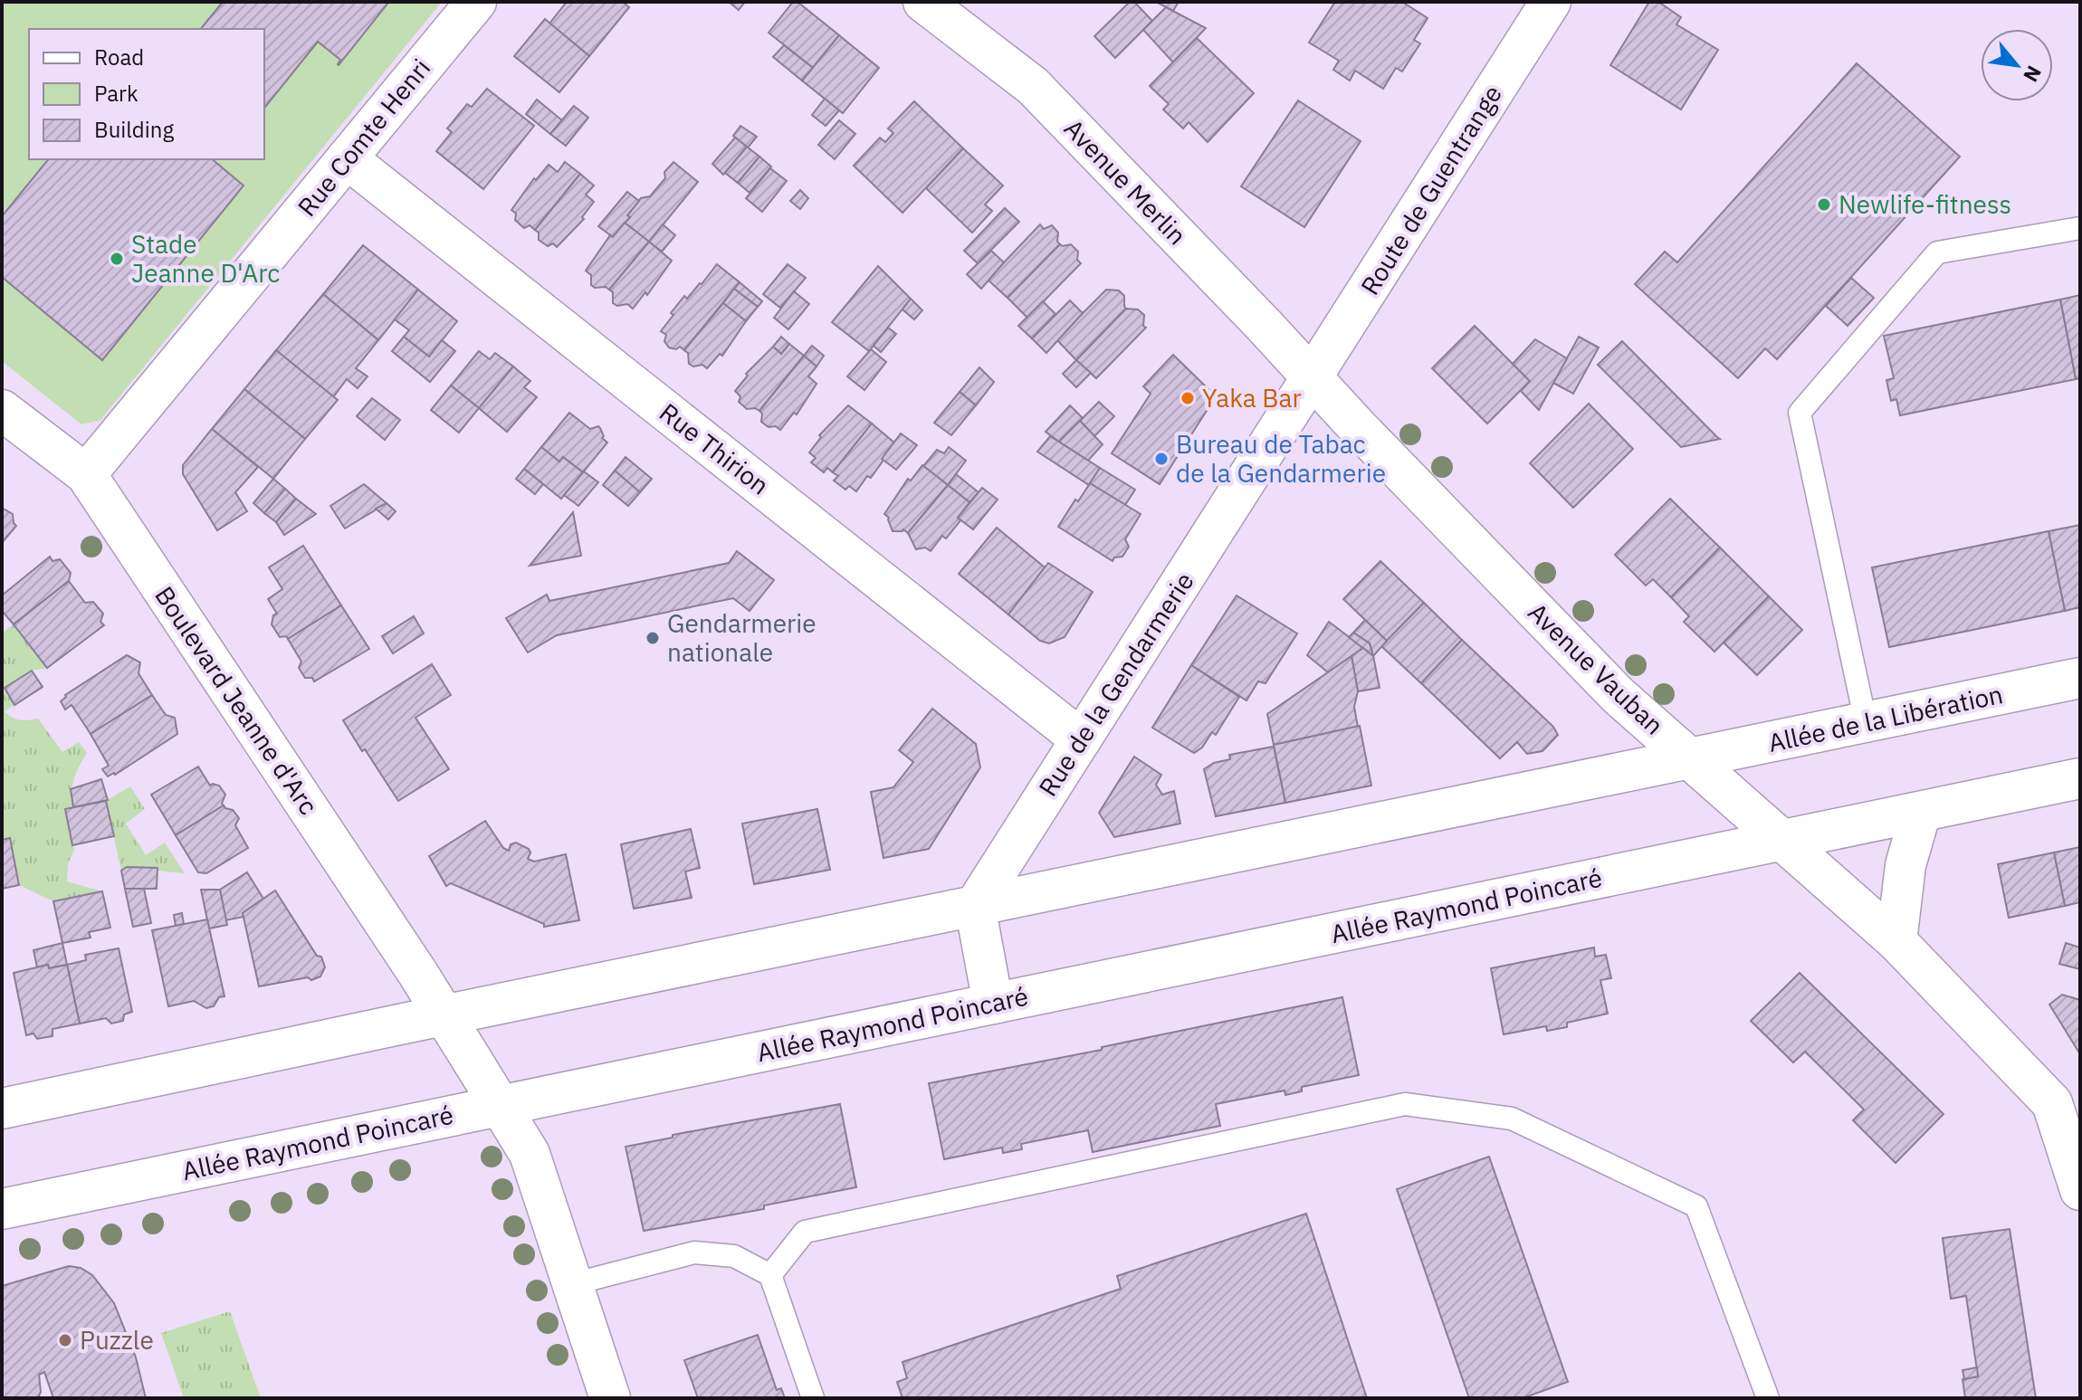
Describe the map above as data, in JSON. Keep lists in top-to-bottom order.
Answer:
{
  "streets": {
    "street": [
      "Rue Comte Henri",
      "Avenue Merlin",
      "Route de Guentrange",
      "Rue Thirion",
      "Avenue Vauban",
      "Rue de la Gendarmerie",
      "Boulevard Jeanne d'Arc",
      "Allée de la Libération",
      "Allée Raymond Poincaré"
    ]
  },
  "crossings": [
    ["Rue Comte Henri", "Rue Thirion"],
    ["Rue Comte Henri", "Boulevard Jeanne d'Arc"],
    ["Avenue Merlin", "Route de Guentrange"],
    ["Avenue Merlin", "Avenue Vauban"],
    ["Avenue Merlin", "Rue de la Gendarmerie"],
    ["Route de Guentrange", "Avenue Vauban"],
    ["Route de Guentrange", "Rue de la Gendarmerie"],
    ["Rue Thirion", "Rue de la Gendarmerie"],
    ["Avenue Vauban", "Rue de la Gendarmerie"],
    ["Avenue Vauban", "Allée de la Libération"],
    ["Avenue Vauban", "Allée Raymond Poincaré"],
    ["Boulevard Jeanne d'Arc", "Allée Raymond Poincaré"]
  ],
  "places": [
    "Newlife-fitness",
    "Stade Jeanne D'Arc",
    "Yaka Bar",
    "Bureau de Tabac de la Gendarmerie",
    "Gendarmerie nationale",
    "Puzzle"
  ],
  "legend": ["Road", "Park", "Building"],
  "north": "bottom right"
}
